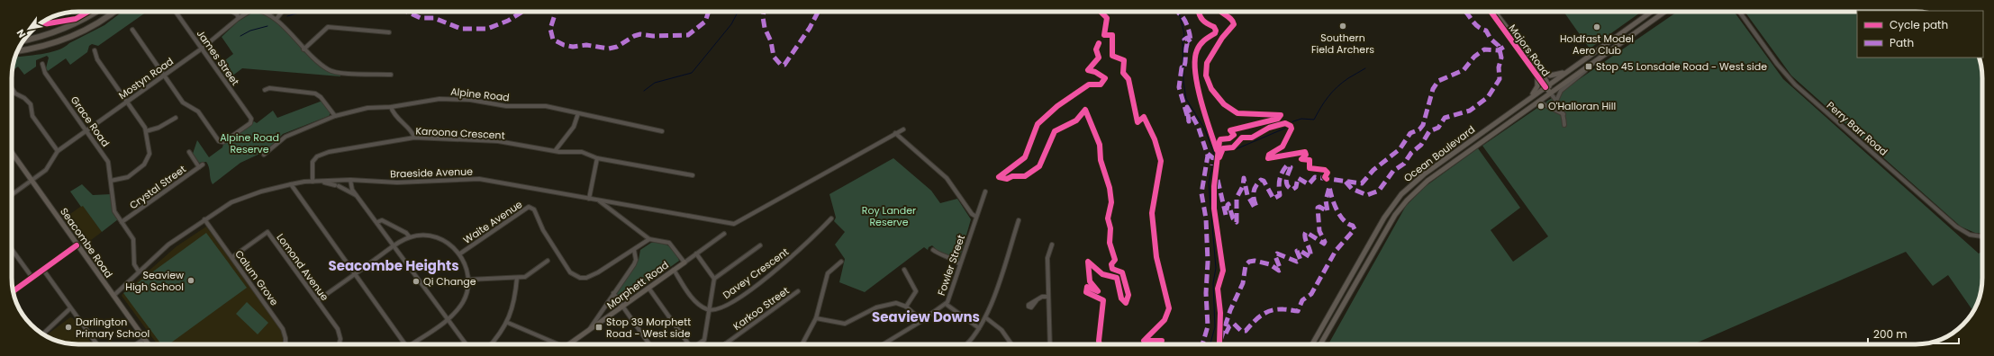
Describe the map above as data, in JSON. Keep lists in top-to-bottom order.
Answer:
{
  "streets": {
    "main road": [
      "Majors Road",
      "Ocean Boulevard",
      "Seacombe Road",
      "Morphett Road"
    ],
    "street": [
      "James Street",
      "Mostyn Road",
      "Alpine Road",
      "Grace Road",
      "Perry Barr Road",
      "Karoona Crescent",
      "Braeside Avenue",
      "Crystal Street",
      "Waite Avenue",
      "Fowler Street",
      "Lomond Avenue",
      "Davey Crescent",
      "Calum Grove",
      "Karkoo Street"
    ]
  },
  "crossings": [
    ["Majors Road", "Ocean Boulevard"],
    ["James Street", "Mostyn Road"],
    ["Mostyn Road", "Grace Road"],
    ["Mostyn Road", "Seacombe Road"],
    ["Grace Road", "Braeside Avenue"],
    ["Grace Road", "Crystal Street"],
    ["Karoona Crescent", "Braeside Avenue"],
    ["Braeside Avenue", "Seacombe Road"],
    ["Braeside Avenue", "Calum Grove"],
    ["Lomond Avenue", "Calum Grove"]
  ],
  "districts": ["Seacombe Heights", "Seaview Downs"],
  "parks": ["Alpine Road Reserve", "Roy Lander Reserve"],
  "places": {
    "other": [
      "Southern Field Archers",
      "Holdfast Model Aero Club",
      "O'Halloran Hill",
      "Seaview High School",
      "Qi Change",
      "Darlington Primary School"
    ],
    "transit": ["Stop 45 Lonsdale Road - West side", "Stop 39 Morphett Road - West side"]
  },
  "legend": ["Cycle path", "Path"],
  "scale_bar": "200 m",
  "north": "bottom left"
}
